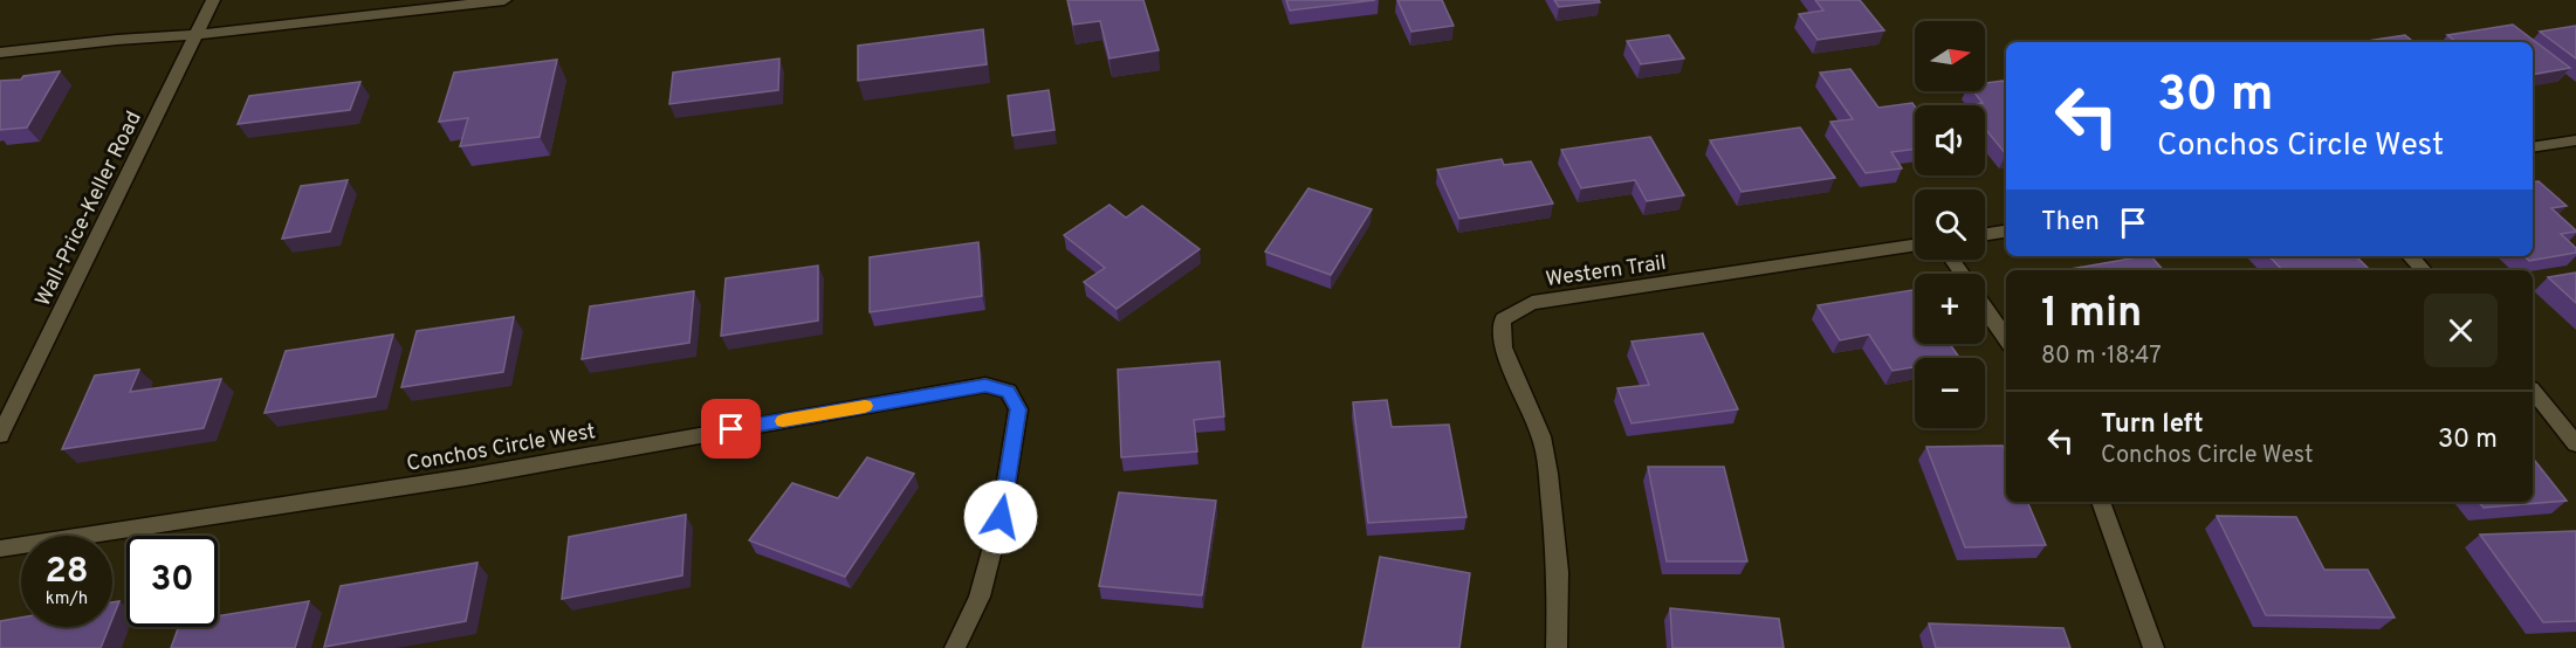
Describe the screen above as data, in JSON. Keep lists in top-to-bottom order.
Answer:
{
  "streets": {
    "street": ["Wall-Price-Keller Road", "Western Trail", "Conchos Circle West"]
  },
  "north": "right",
  "page": {
    "map_buttons": ["+", "−"],
    "turn": ["30 m", "Conchos Circle West"],
    "then": "Then",
    "heading": ["1 min", "80 m · 18:47"],
    "list": [
      {
        "name": "Turn left",
        "note": "Conchos Circle West",
        "value": "30 m"
      }
    ],
    "speed": "28 km/h",
    "limit": "30"
  }
}
